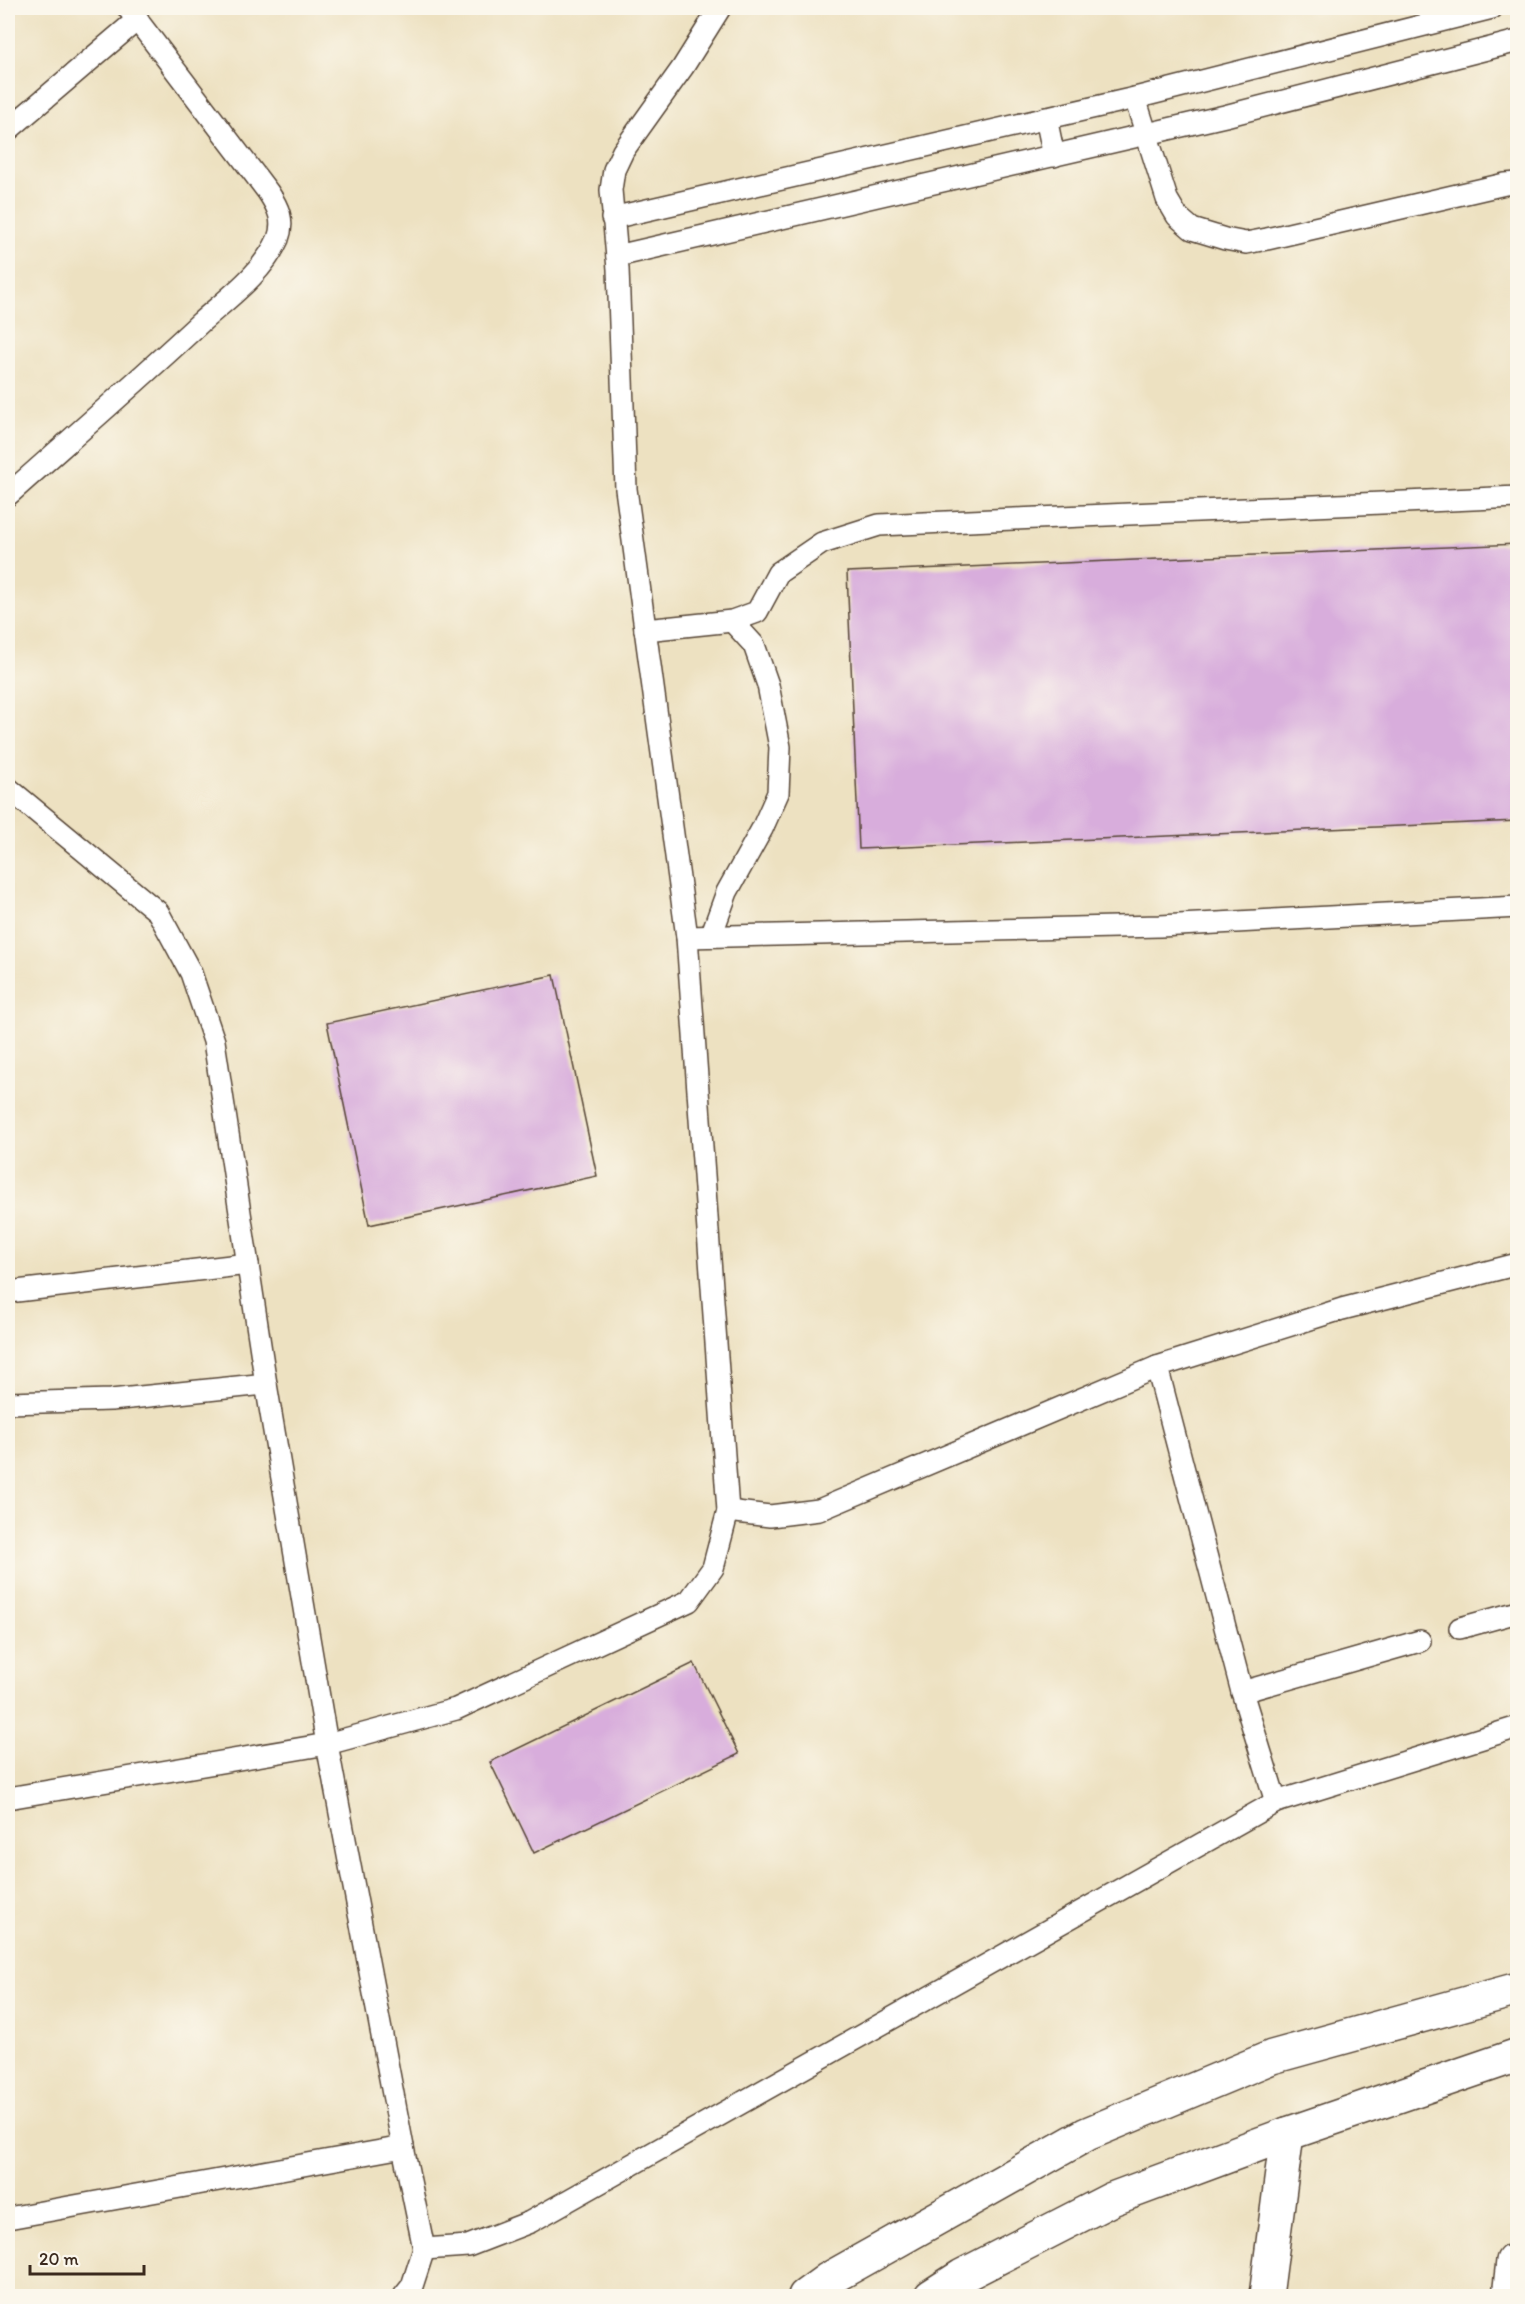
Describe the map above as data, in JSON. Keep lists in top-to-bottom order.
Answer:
{
  "scale_bar": "20 m"
}
